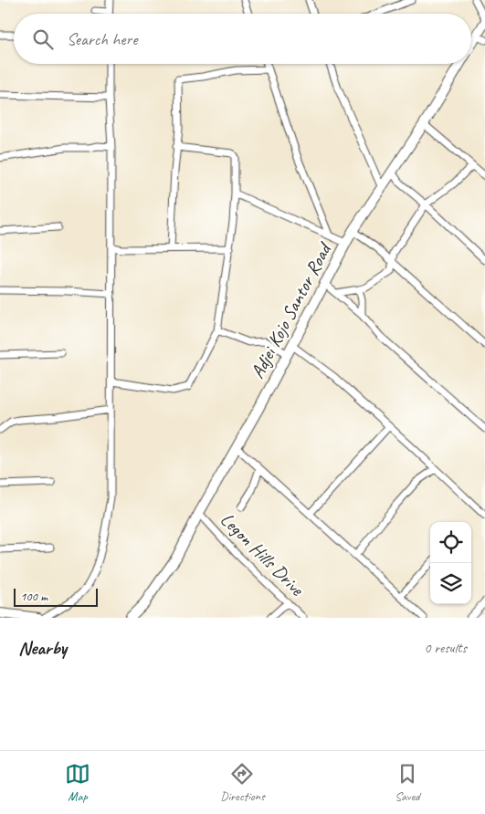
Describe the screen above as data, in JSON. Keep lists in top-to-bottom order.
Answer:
{
  "streets": {
    "street": ["Adjei Kojo Santor Road", "Legon Hills Drive"]
  },
  "crossings": [
    ["Adjei Kojo Santor Road", "Legon Hills Drive"]
  ],
  "scale_bar": "100 m",
  "page": {
    "search": "Search here",
    "scale": "100 m",
    "heading": ["Nearby", "0 results"],
    "nav": ["Map", "Directions", "Saved"]
  }
}
